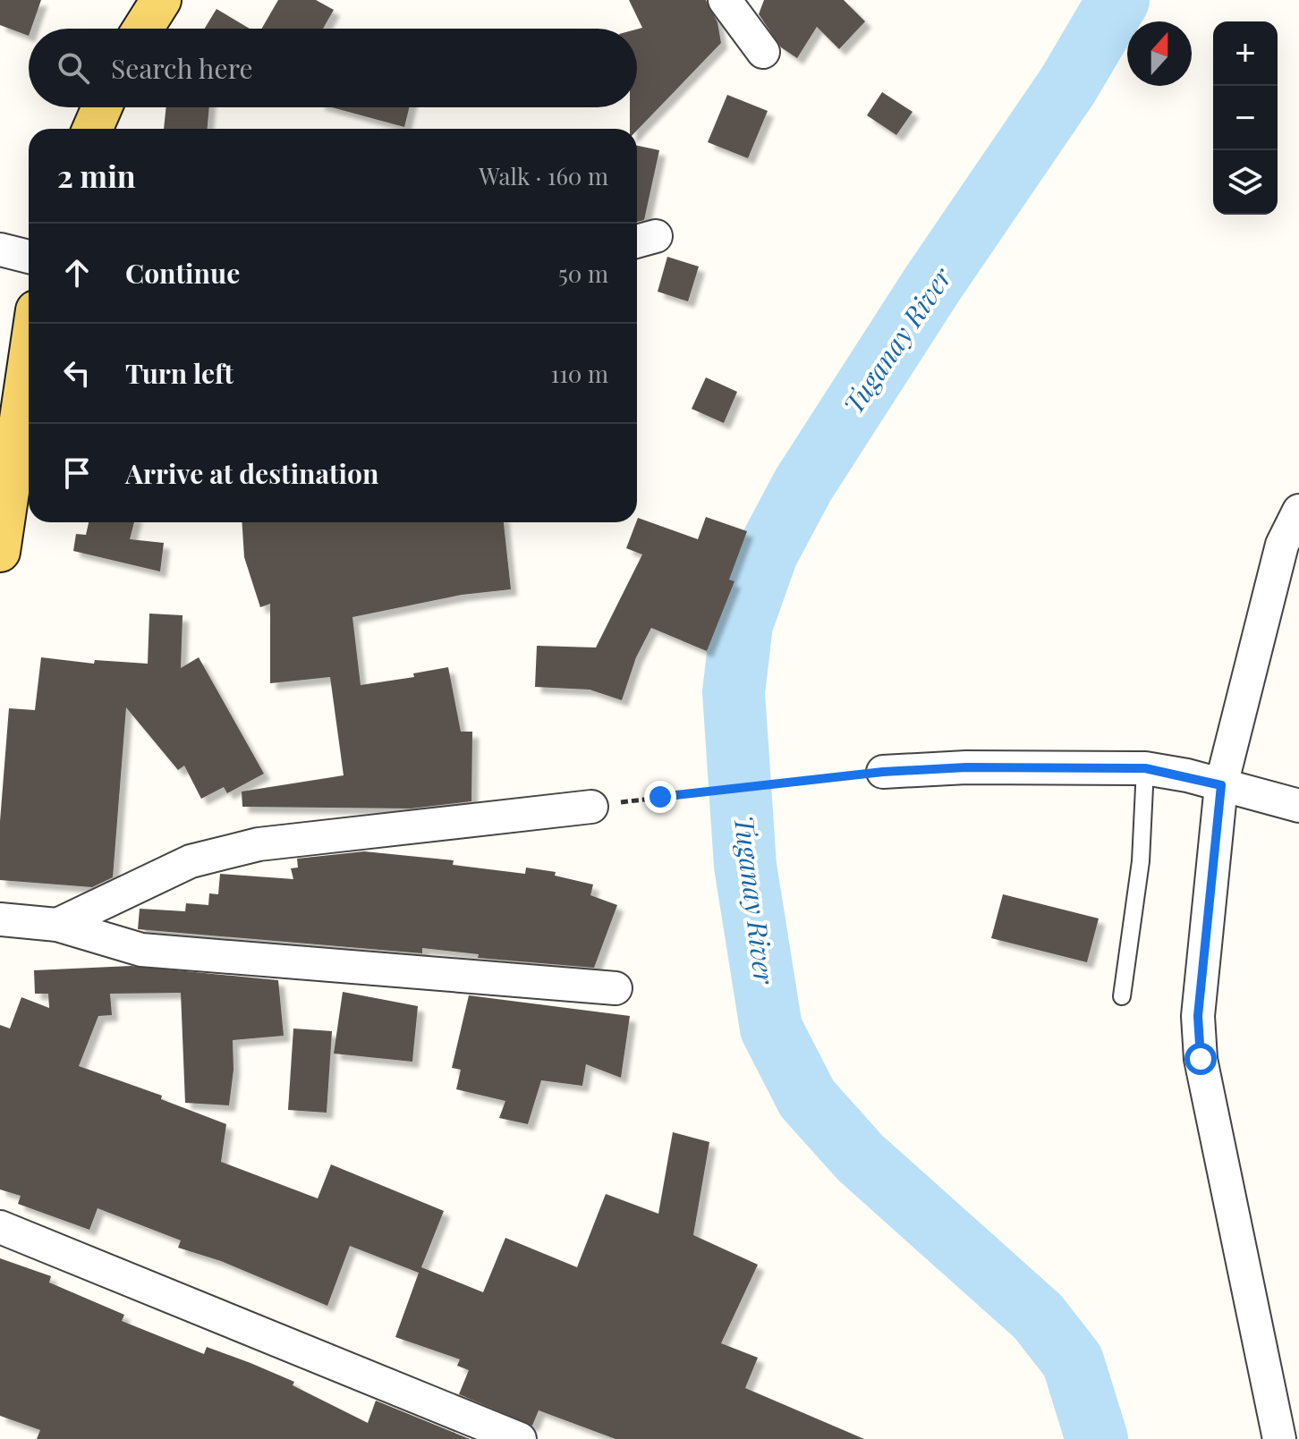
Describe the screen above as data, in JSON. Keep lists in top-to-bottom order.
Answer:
{
  "water": ["Tuganay River"],
  "north": "top",
  "page": {
    "map_buttons": ["+", "−"],
    "search": "Search here",
    "heading": ["2 min", "Walk · 160 m"],
    "list": [
      ["Continue", "50 m"],
      ["Turn left", "110 m"],
      "Arrive at destination"
    ]
  }
}
